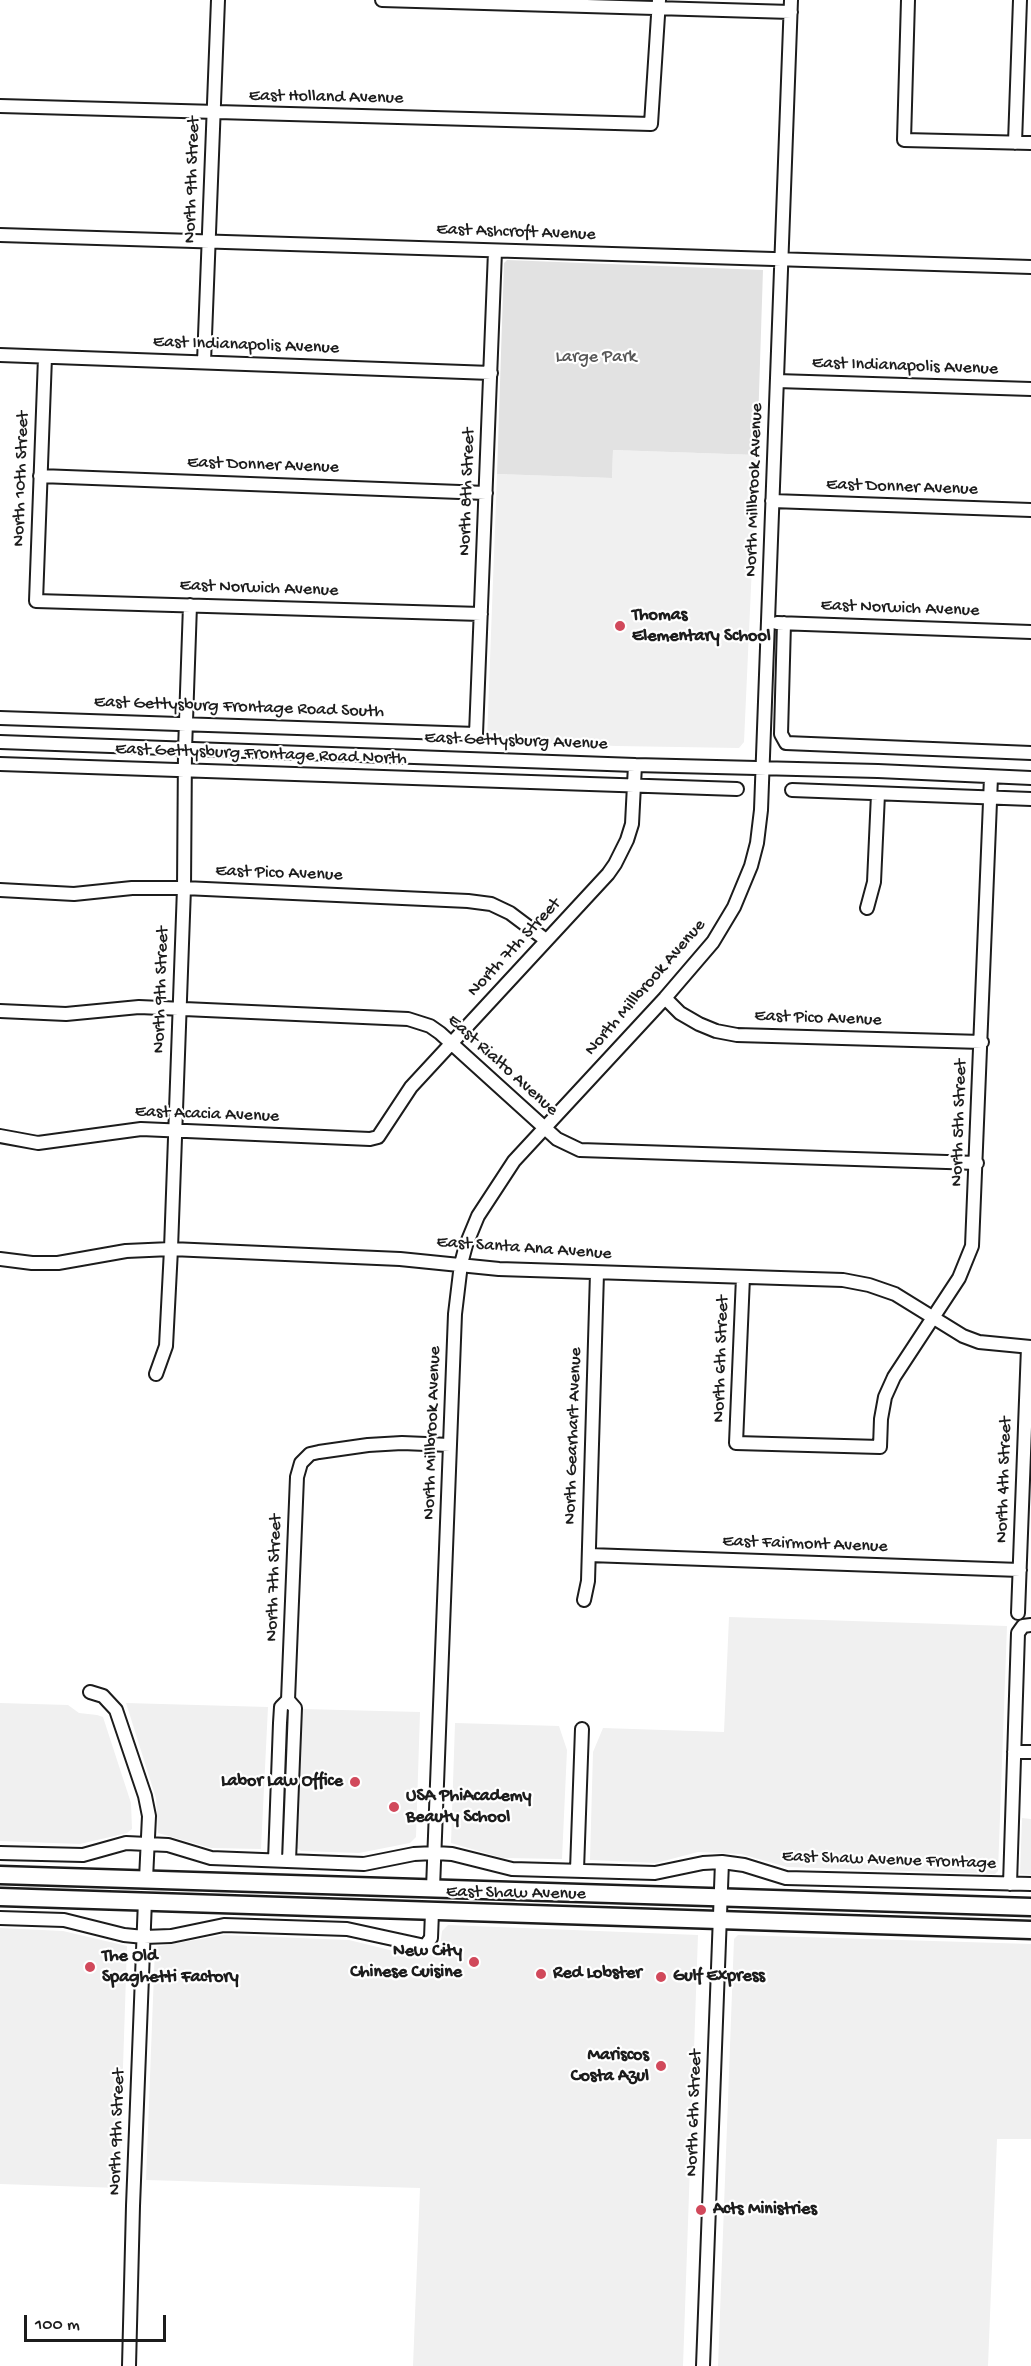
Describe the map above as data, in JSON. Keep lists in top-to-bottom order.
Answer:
{
  "streets": {
    "main road": ["East Shaw Avenue"],
    "street": [
      "East Holland Avenue",
      "North 9th Street",
      "East Ashcroft Avenue",
      "East Indianapolis Avenue",
      "East Donner Avenue",
      "North 10th Street",
      "North Millbrook Avenue",
      "North 8th Street",
      "East Norwich Avenue",
      "East Gettysburg Frontage Road South",
      "East Gettysburg Avenue",
      "East Gettysburg Frontage Road North",
      "East Pico Avenue",
      "North 7th Street",
      "East Rialto Avenue",
      "East Acacia Avenue",
      "North 5th Street",
      "East Santa Ana Avenue",
      "North 6th Street",
      "North Gearhart Avenue",
      "North 4th Street",
      "East Fairmont Avenue",
      "East Shaw Avenue Frontage"
    ]
  },
  "crossings": [
    ["East Holland Avenue", "North 9th Street"],
    ["North 9th Street", "East Ashcroft Avenue"],
    ["North 9th Street", "East Indianapolis Avenue"],
    ["North 9th Street", "East Norwich Avenue"],
    ["North 9th Street", "East Gettysburg Frontage Road South"],
    ["North 9th Street", "East Gettysburg Avenue"],
    ["North 9th Street", "East Gettysburg Frontage Road North"],
    ["North 9th Street", "East Pico Avenue"],
    ["North 9th Street", "East Rialto Avenue"],
    ["North 9th Street", "East Acacia Avenue"],
    ["North 9th Street", "East Santa Ana Avenue"],
    ["North 9th Street", "East Shaw Avenue"],
    ["East Ashcroft Avenue", "North Millbrook Avenue"],
    ["East Ashcroft Avenue", "North 8th Street"],
    ["East Indianapolis Avenue", "North 10th Street"],
    ["East Indianapolis Avenue", "North Millbrook Avenue"],
    ["East Indianapolis Avenue", "North 8th Street"],
    ["East Donner Avenue", "North 10th Street"],
    ["East Donner Avenue", "North Millbrook Avenue"],
    ["East Donner Avenue", "North 8th Street"],
    ["North 10th Street", "East Norwich Avenue"],
    ["North Millbrook Avenue", "East Norwich Avenue"],
    ["North Millbrook Avenue", "East Gettysburg Avenue"],
    ["North Millbrook Avenue", "East Pico Avenue"],
    ["North Millbrook Avenue", "North 7th Street"],
    ["North Millbrook Avenue", "East Rialto Avenue"],
    ["North Millbrook Avenue", "East Santa Ana Avenue"],
    ["North Millbrook Avenue", "East Shaw Avenue Frontage"],
    ["North Millbrook Avenue", "East Shaw Avenue"],
    ["North 8th Street", "East Norwich Avenue"],
    ["North 8th Street", "East Gettysburg Frontage Road South"],
    ["East Gettysburg Avenue", "North 7th Street"],
    ["East Gettysburg Avenue", "North 5th Street"],
    ["East Gettysburg Frontage Road North", "North 7th Street"],
    ["East Pico Avenue", "North 7th Street"],
    ["East Pico Avenue", "North 5th Street"],
    ["North 7th Street", "East Rialto Avenue"],
    ["North 7th Street", "East Acacia Avenue"],
    ["North 7th Street", "East Shaw Avenue Frontage"],
    ["East Rialto Avenue", "North 5th Street"],
    ["North 5th Street", "East Santa Ana Avenue"],
    ["North 5th Street", "North 6th Street"],
    ["East Santa Ana Avenue", "North 6th Street"],
    ["East Santa Ana Avenue", "North Gearhart Avenue"],
    ["East Santa Ana Avenue", "North 4th Street"],
    ["North 6th Street", "East Shaw Avenue Frontage"],
    ["North 6th Street", "East Shaw Avenue"],
    ["North Gearhart Avenue", "East Fairmont Avenue"],
    ["North 4th Street", "East Fairmont Avenue"]
  ],
  "parks": ["Large Park"],
  "places": [
    "Thomas Elementary School",
    "Labor Law Office",
    "USA PhiAcademy Beauty School",
    "New City Chinese Cuisine",
    "The Old Spaghetti Factory",
    "Red Lobster",
    "Gulf Express",
    "Mariscos Costa Azul",
    "Acts Ministries"
  ],
  "scale_bar": "100 m"
}
